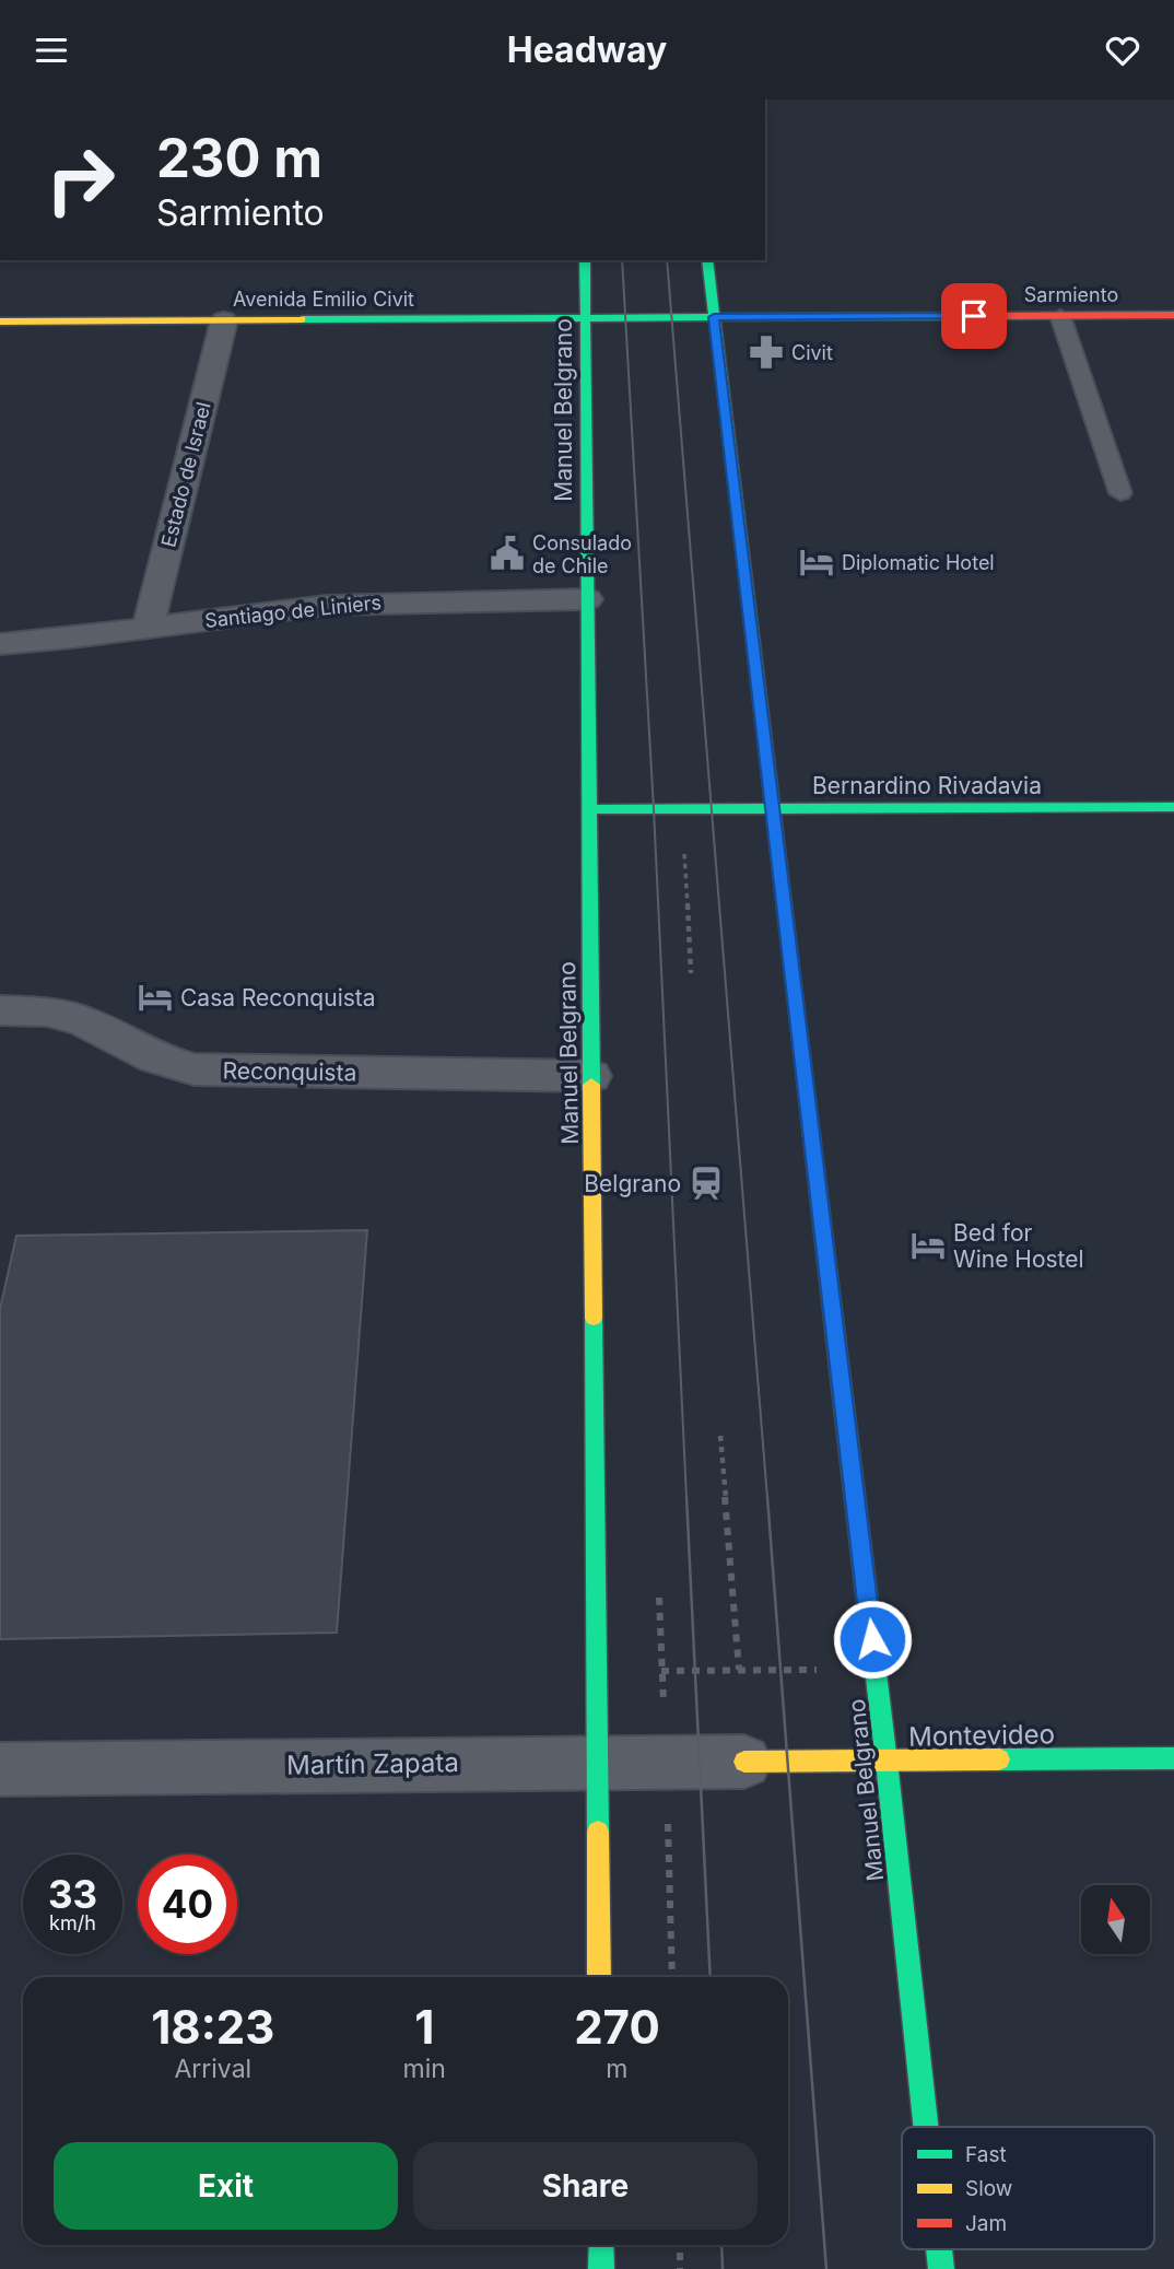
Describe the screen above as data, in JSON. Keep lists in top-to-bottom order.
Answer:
{
  "streets": {
    "street": [
      "Sarmiento",
      "Avenida Emilio Civit",
      "Manuel Belgrano",
      "Estado de Israel",
      "Santiago de Liniers",
      "Bernardino Rivadavia",
      "Reconquista",
      "Montevideo",
      "Martín Zapata"
    ]
  },
  "crossings": [
    ["Sarmiento", "Avenida Emilio Civit"],
    ["Sarmiento", "Manuel Belgrano"],
    ["Avenida Emilio Civit", "Manuel Belgrano"],
    ["Avenida Emilio Civit", "Estado de Israel"],
    ["Manuel Belgrano", "Santiago de Liniers"],
    ["Manuel Belgrano", "Bernardino Rivadavia"],
    ["Manuel Belgrano", "Reconquista"],
    ["Manuel Belgrano", "Montevideo"],
    ["Manuel Belgrano", "Martín Zapata"],
    ["Estado de Israel", "Santiago de Liniers"],
    ["Montevideo", "Martín Zapata"]
  ],
  "places": {
    "pharmacy": ["Civit"],
    "public building": ["Consulado de Chile"],
    "hotel": ["Diplomatic Hotel", "Casa Reconquista", "Bed for Wine Hostel"],
    "station": ["Belgrano"]
  },
  "legend": ["Fast", "Slow", "Jam"],
  "north": "top",
  "page": {
    "header": "Headway",
    "turn": ["230 m", "Sarmiento"],
    "speed": "33 km/h",
    "limit": "40",
    "eta": [
      "18:23",
      "Arrival",
      "1",
      "min",
      "270",
      "m"
    ],
    "buttons": ["Exit", "Share"]
  }
}
